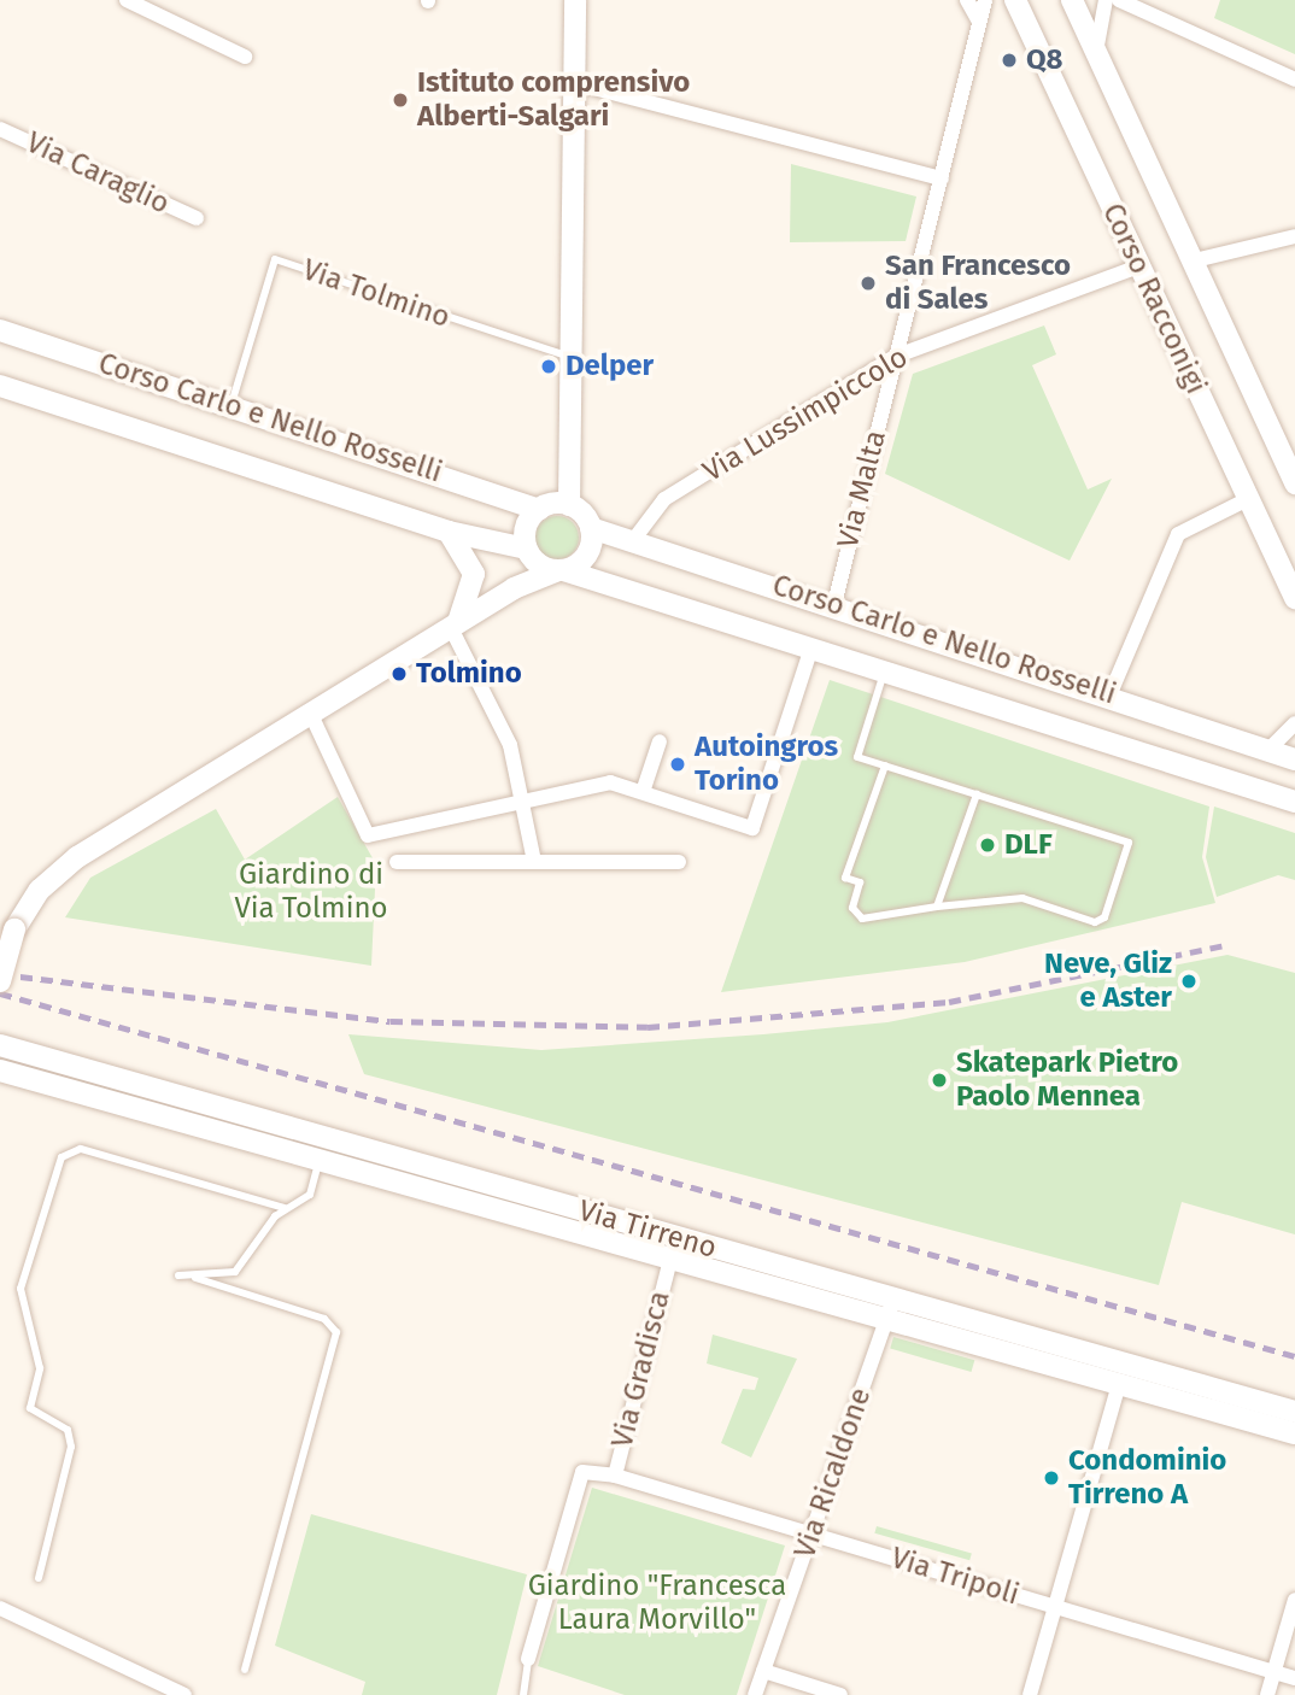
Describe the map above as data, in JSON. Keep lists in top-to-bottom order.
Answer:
{
  "streets": {
    "street": [
      "Via Caraglio",
      "Corso Racconigi",
      "Via Lussimpiccolo",
      "Corso Carlo e Nello Rosselli",
      "Via Malta",
      "Via Tirreno",
      "Via Gradisca",
      "Via Ricaldone",
      "Via Tripoli"
    ],
    "lane": ["Via Tolmino"]
  },
  "crossings": [
    ["Via Tolmino", "Corso Carlo e Nello Rosselli"],
    ["Corso Racconigi", "Via Lussimpiccolo"],
    ["Via Lussimpiccolo", "Corso Carlo e Nello Rosselli"],
    ["Via Lussimpiccolo", "Via Malta"],
    ["Corso Carlo e Nello Rosselli", "Via Malta"],
    ["Via Tirreno", "Via Gradisca"],
    ["Via Tirreno", "Via Ricaldone"],
    ["Via Gradisca", "Via Tripoli"],
    ["Via Ricaldone", "Via Tripoli"]
  ],
  "parks": ["Giardino di Via Tolmino", "Giardino \"Francesca Laura Morvillo\""],
  "places": [
    "Q8",
    "Istituto comprensivo Alberti-Salgari",
    "San Francesco di Sales",
    "Delper",
    "Tolmino",
    "Autoingros Torino",
    "DLF",
    "Neve, Gliz e Aster",
    "Skatepark Pietro Paolo Mennea",
    "Condominio Tirreno A"
  ]
}
